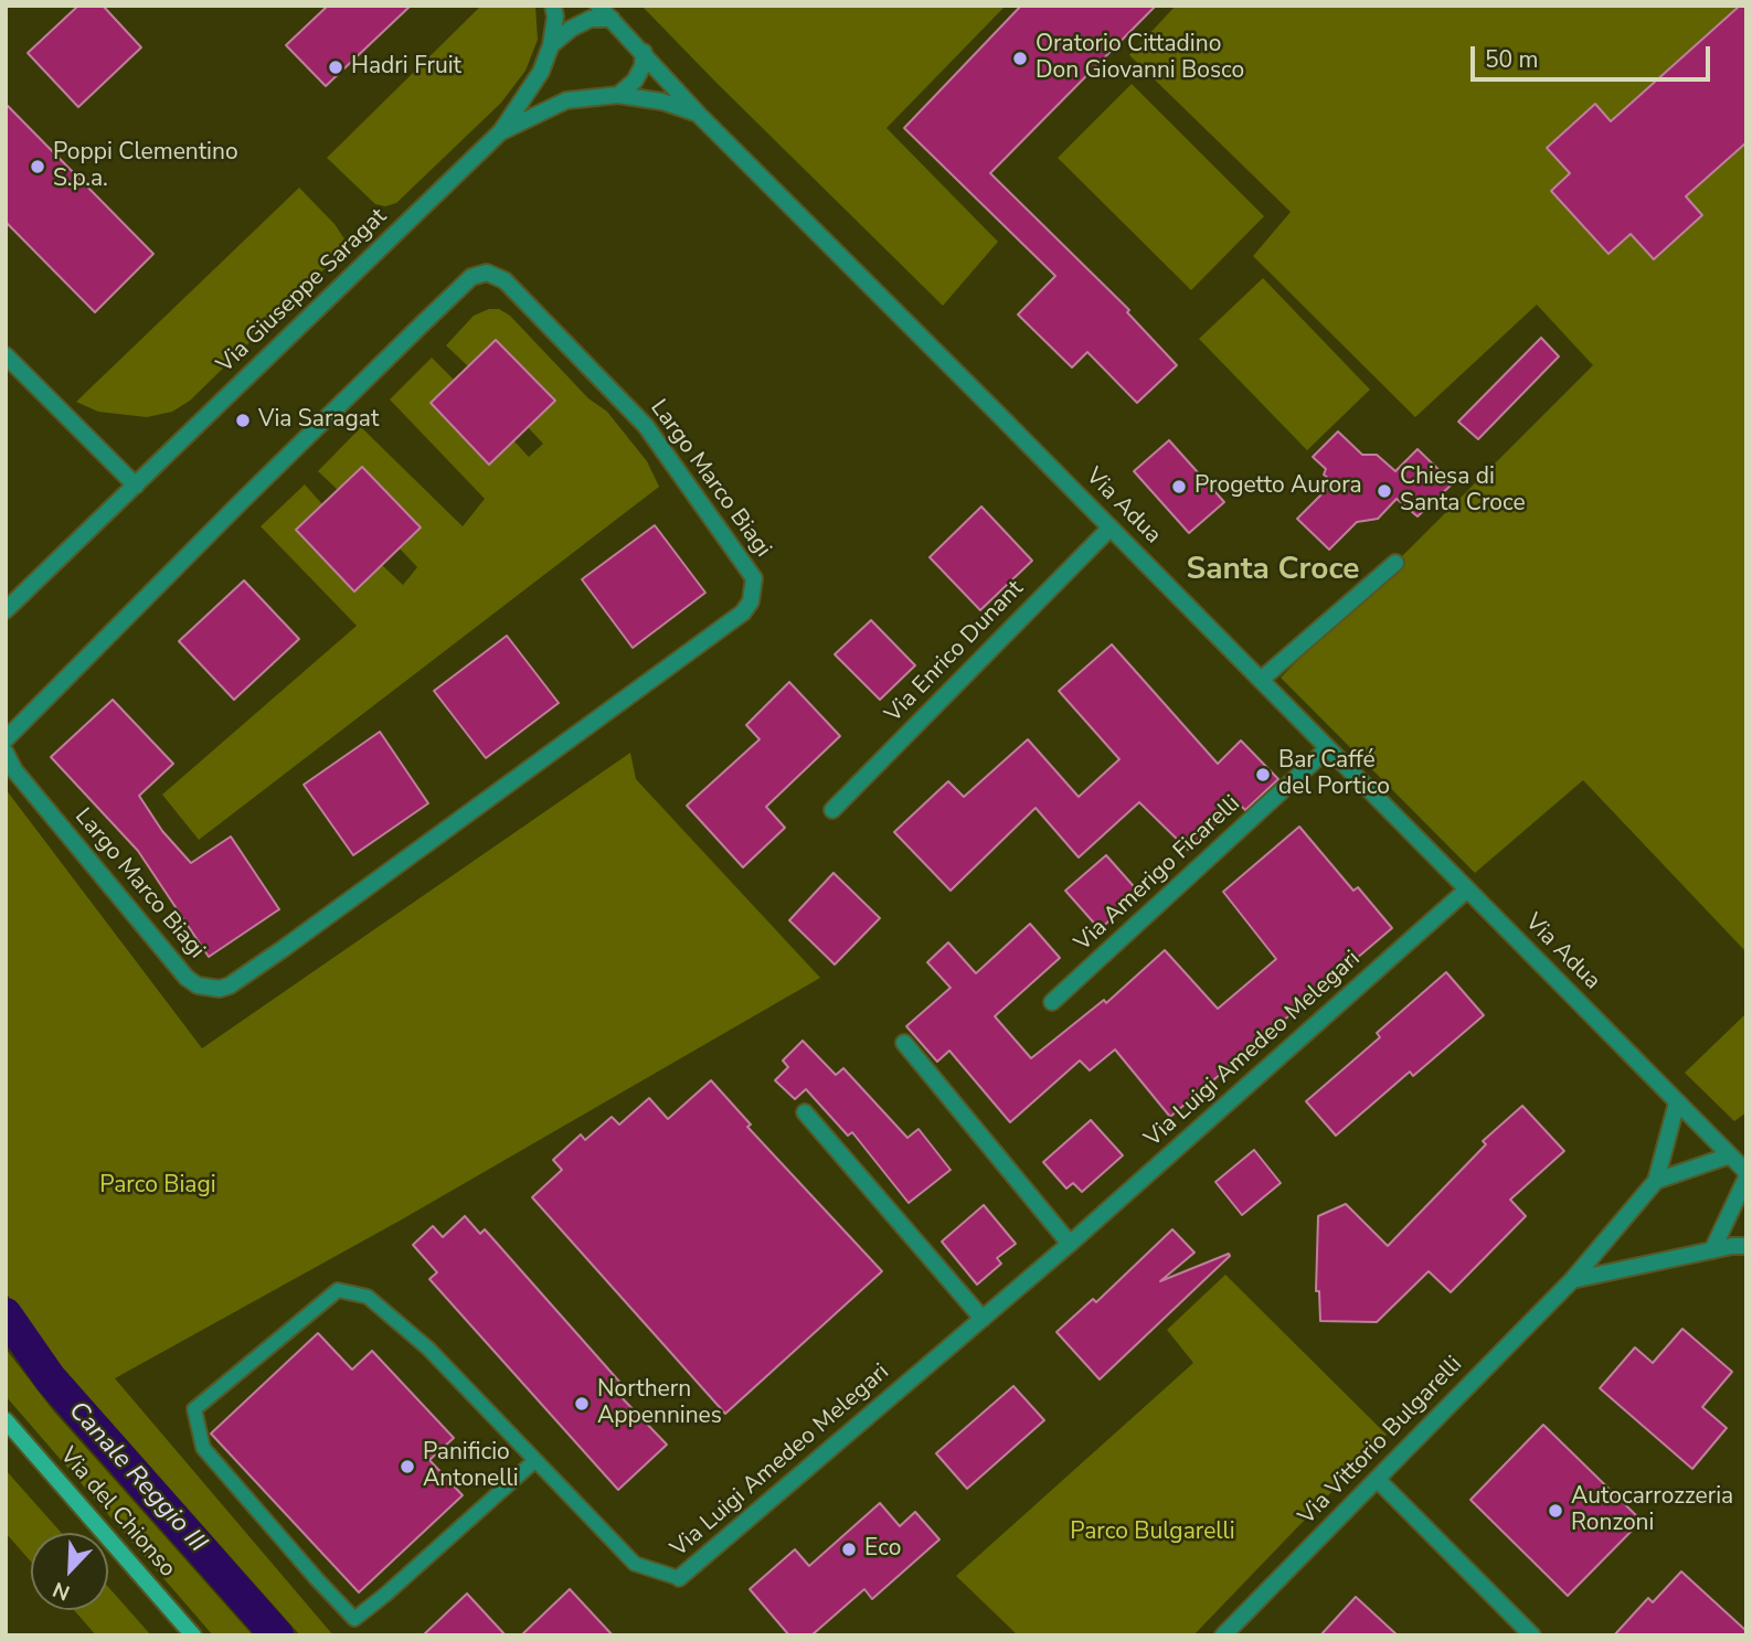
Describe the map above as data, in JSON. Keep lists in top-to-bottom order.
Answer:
{
  "streets": {
    "main road": ["Via del Chionso"],
    "street": [
      "Via Giuseppe Saragat",
      "Largo Marco Biagi",
      "Via Adua",
      "Via Enrico Dunant",
      "Via Amerigo Ficarelli",
      "Via Luigi Amedeo Melegari",
      "Via Vittorio Bulgarelli"
    ]
  },
  "crossings": [
    ["Via Giuseppe Saragat", "Via Adua"],
    ["Via Adua", "Via Enrico Dunant"],
    ["Via Adua", "Via Amerigo Ficarelli"],
    ["Via Adua", "Via Luigi Amedeo Melegari"],
    ["Via Adua", "Via Vittorio Bulgarelli"]
  ],
  "districts": ["Santa Croce"],
  "water": ["Canale Reggio III"],
  "parks": ["Parco Biagi", "Parco Bulgarelli"],
  "places": [
    "Oratorio Cittadino Don Giovanni Bosco",
    "Hadri Fruit",
    "Poppi Clementino S.p.a.",
    "Via Saragat",
    "Progetto Aurora",
    "Chiesa di Santa Croce",
    "Bar Caffé del Portico",
    "Northern Appennines",
    "Panificio Antonelli",
    "Autocarrozzeria Ronzoni",
    "Eco"
  ],
  "scale_bar": "50 m",
  "north": "bottom left"
}
